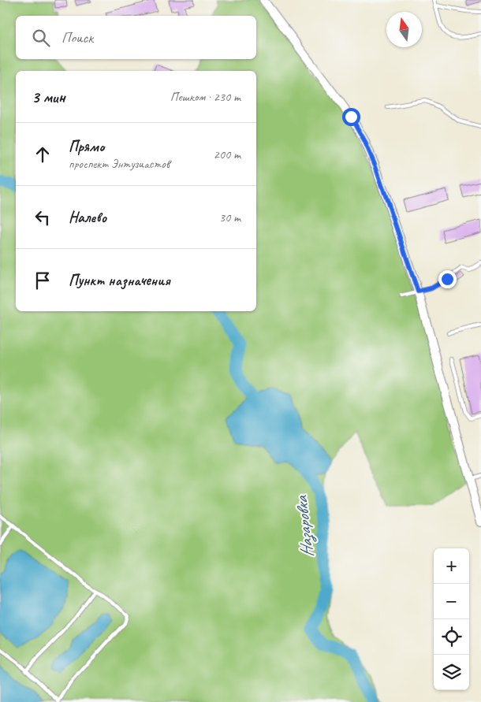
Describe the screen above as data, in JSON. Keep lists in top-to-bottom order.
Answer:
{
  "water": ["Назаровка"],
  "north": "top",
  "page": {
    "search": "Поиск",
    "heading": ["3 мин", "Пешком · 230 m"],
    "list": [
      ["Прямо", "проспект Энтузиастов", "200 m"],
      ["Налево", "30 m"],
      "Пункт назначения"
    ],
    "map_buttons": ["+", "−"]
  }
}
